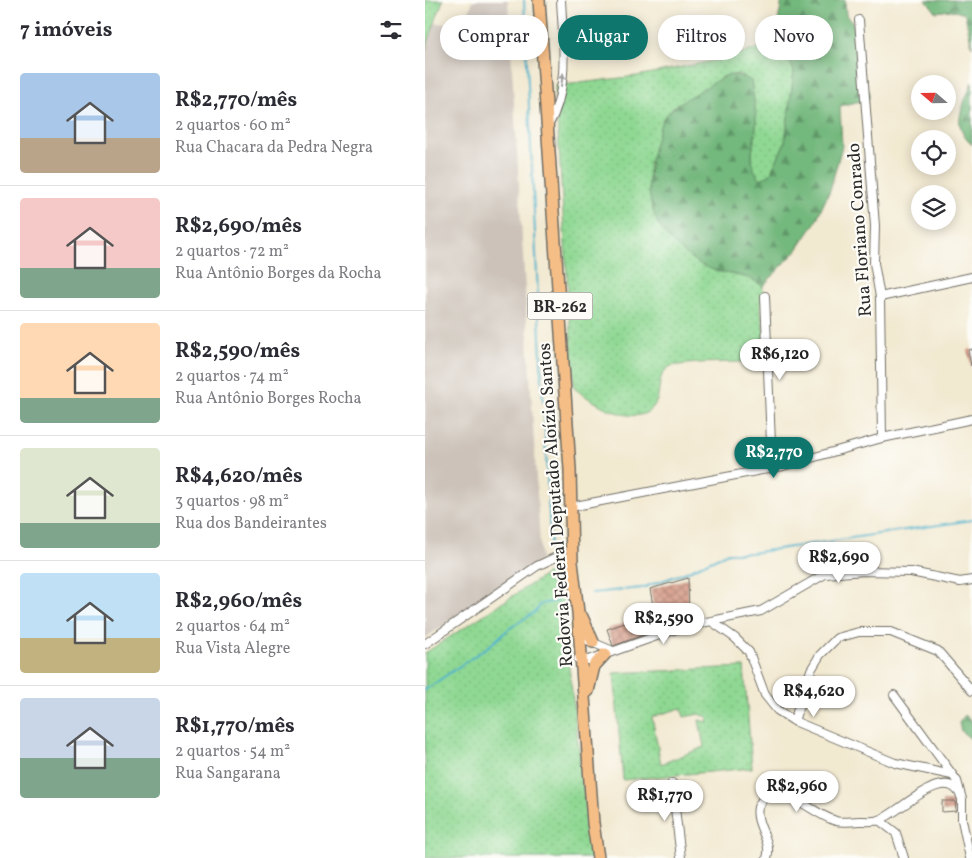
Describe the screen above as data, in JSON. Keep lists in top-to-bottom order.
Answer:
{
  "streets": {
    "highway": ["BR-262", "Rodovia Federal Deputado Aloízio Santos"],
    "street": ["Rua Floriano Conrado"]
  },
  "north": "left",
  "page": {
    "heading": "7 imóveis",
    "chip": [
      "Comprar",
      "Alugar",
      "Filtros",
      "Novo"
    ],
    "list": [
      {
        "name": "R$2,770/mês",
        "note": "2 quartos · 60 m² · Rua Chacara da Pedra Negra"
      },
      {
        "name": "R$2,690/mês",
        "note": "2 quartos · 72 m² · Rua Antônio Borges da Rocha"
      },
      {
        "name": "R$2,590/mês",
        "note": "2 quartos · 74 m² · Rua Antônio Borges Rocha"
      },
      {
        "name": "R$4,620/mês",
        "note": "3 quartos · 98 m² · Rua dos Bandeirantes"
      },
      {
        "name": "R$2,960/mês",
        "note": "2 quartos · 64 m² · Rua Vista Alegre"
      },
      {
        "name": "R$1,770/mês",
        "note": "2 quartos · 54 m² · Rua Sangarana"
      }
    ],
    "price": [
      "R$6,120",
      "R$2,770",
      "R$2,690",
      "R$2,590",
      "R$4,620",
      "R$2,960",
      "R$1,770"
    ]
  }
}
